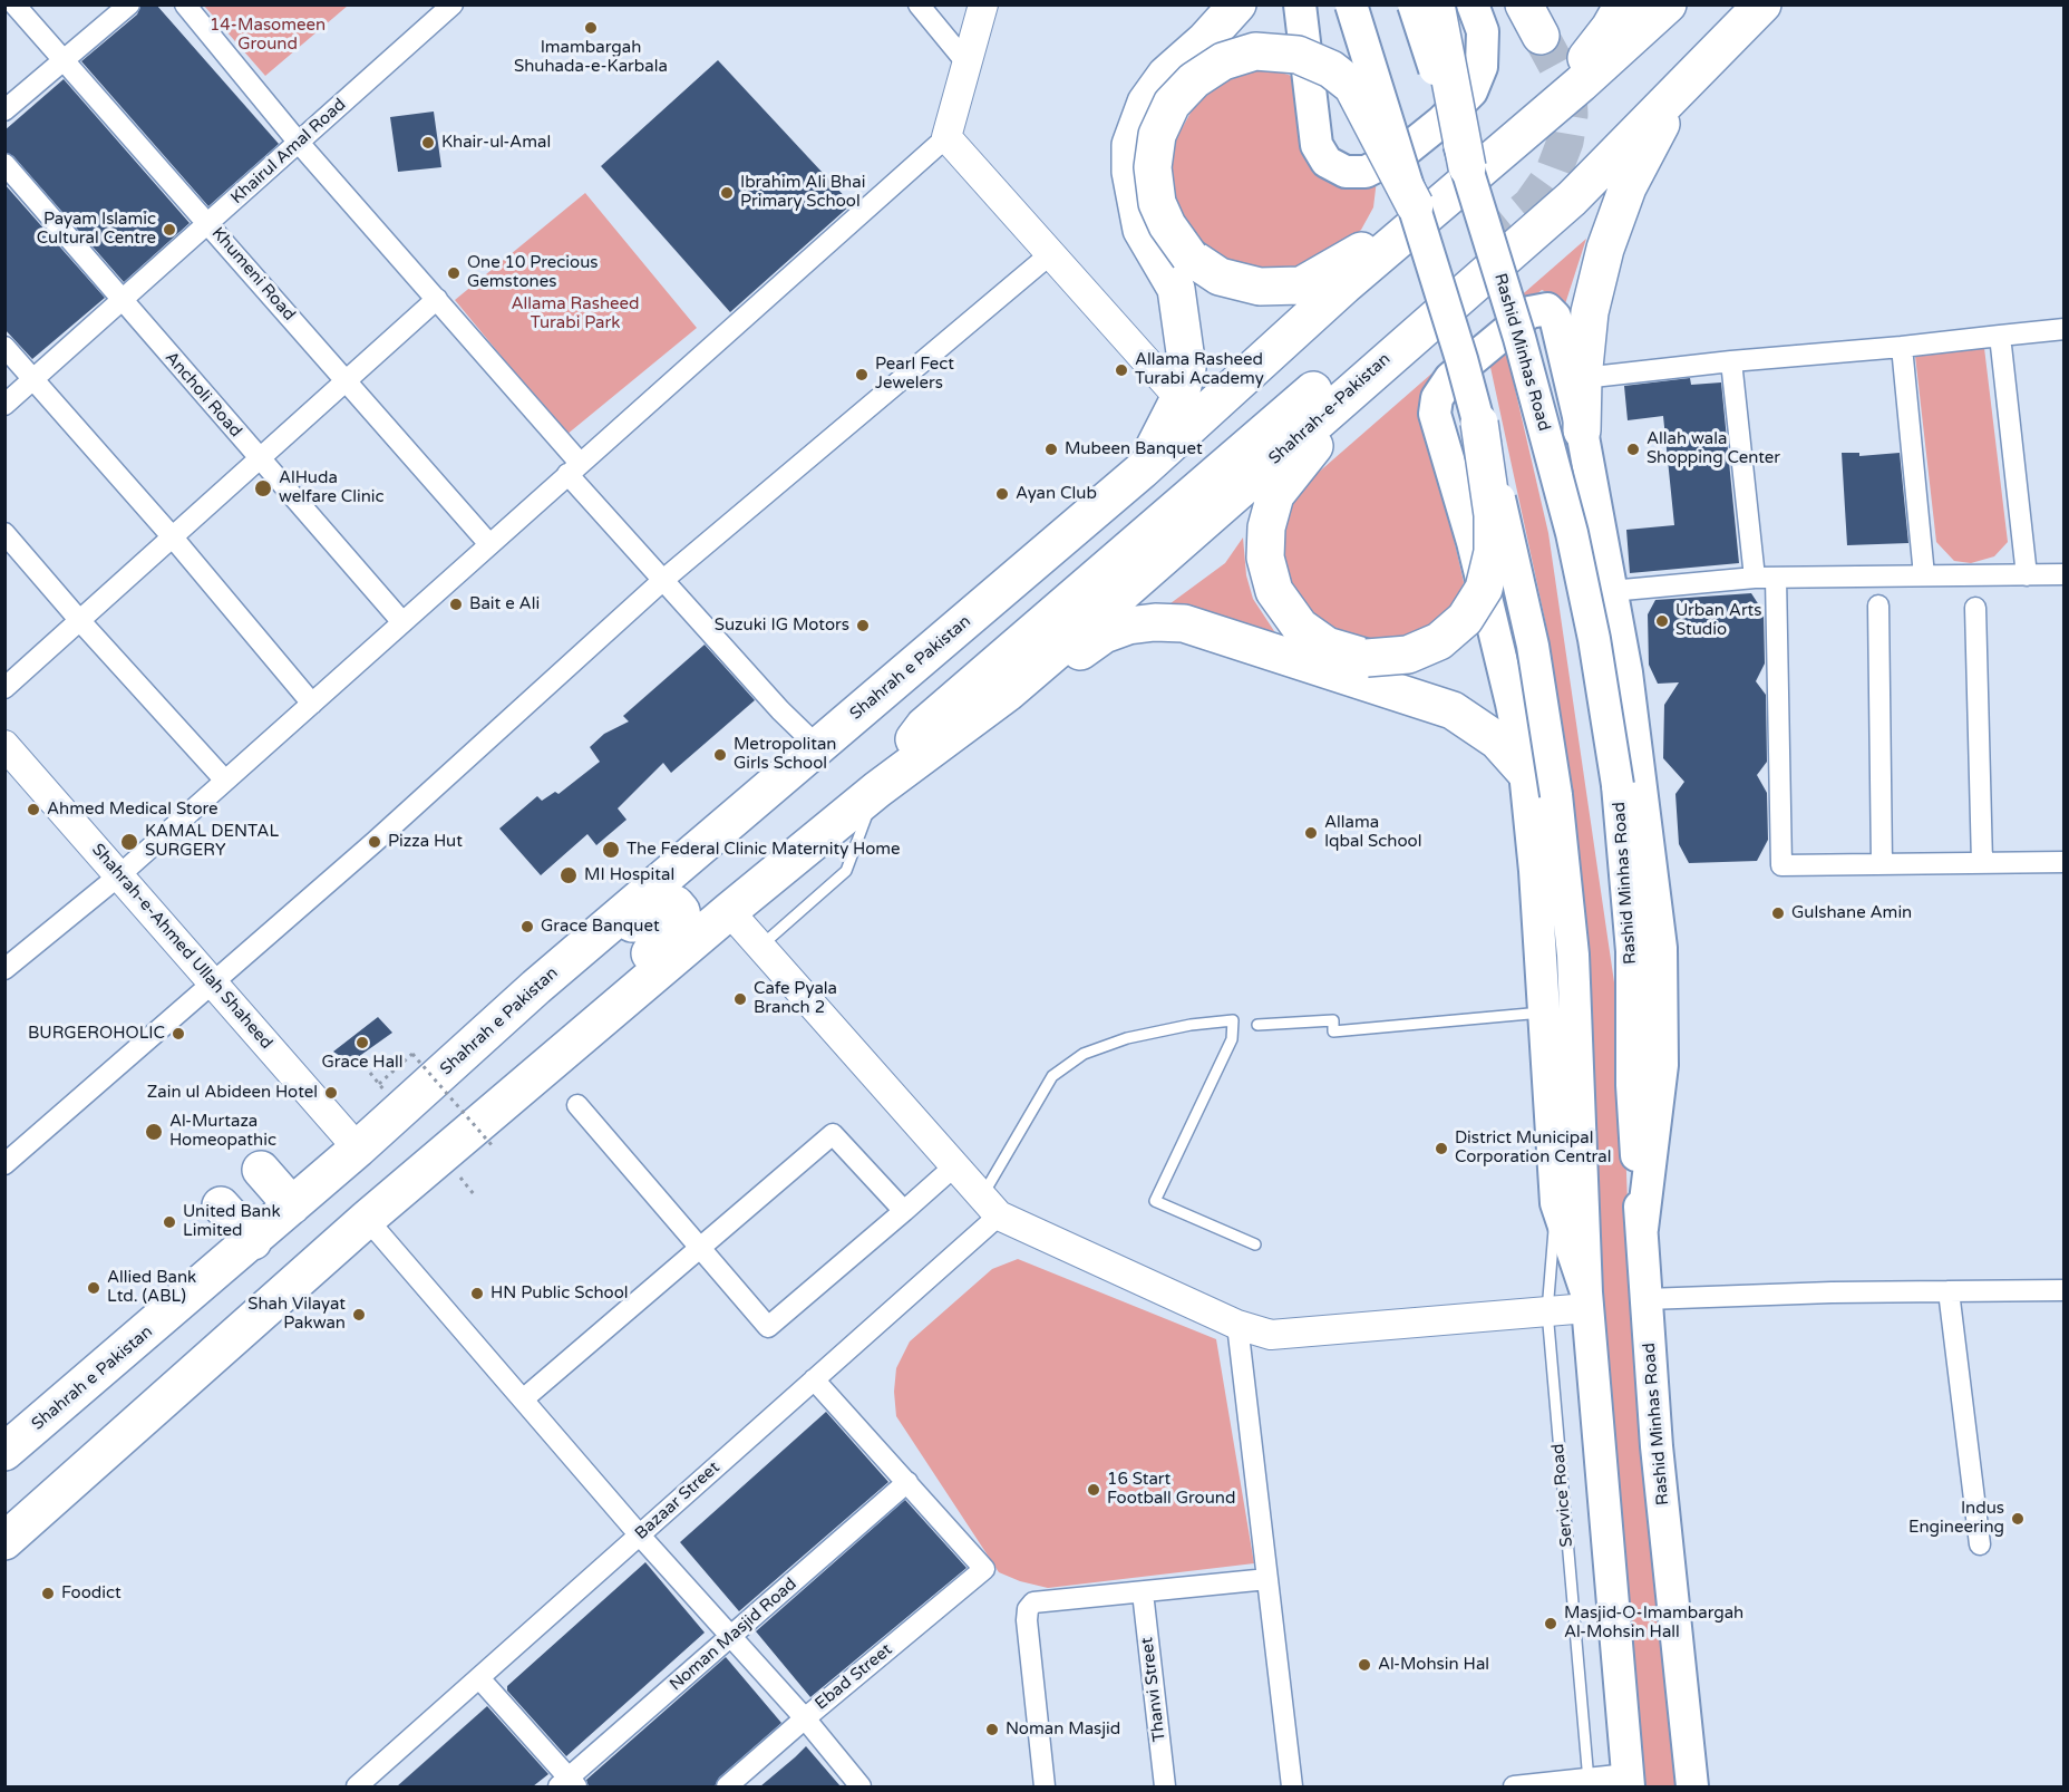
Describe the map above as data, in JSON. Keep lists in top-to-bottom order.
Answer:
{
  "streets": {
    "highway": ["Shahrah-e-Pakistan", "Shahrah e Pakistan"],
    "main road": ["Rashid Minhas Road"],
    "street": [
      "Khairul Amal Road",
      "Khumeni Road",
      "Ancholi Road",
      "Shahrah-e-Ahmed Ullah Shaheed",
      "Bazaar Street",
      "Noman Masjid Road",
      "Ebad Street",
      "Thanvi Street"
    ],
    "lane": ["Service Road"]
  },
  "crossings": [
    ["Khairul Amal Road", "Khumeni Road"],
    ["Khairul Amal Road", "Ancholi Road"],
    ["Shahrah e Pakistan", "Shahrah-e-Ahmed Ullah Shaheed"],
    ["Noman Masjid Road", "Ebad Street"]
  ],
  "parks": ["14-Masomeen Ground", "Allama Rasheed Turabi Park"],
  "places": [
    "Imambargah Shuhada-e-Karbala",
    "Khair-ul-Amal",
    "Ibrahim Ali Bhai Primary School",
    "Payam Islamic Cultural Centre",
    "One 10 Precious Gemstones",
    "Allama Rasheed Turabi Academy",
    "Pearl Fect Jewelers",
    "Mubeen Banquet",
    "Allah wala Shopping Center",
    "AlHuda welfare Clinic",
    "Ayan Club",
    "Bait e Ali",
    "Urban Arts Studio",
    "Suzuki IG Motors",
    "Metropolitan Girls School",
    "Ahmed Medical Store",
    "Allama Iqbal School",
    "KAMAL DENTAL SURGERY",
    "Pizza Hut",
    "The Federal Clinic Maternity Home",
    "MI Hospital",
    "Gulshane Amin",
    "Grace Banquet",
    "Cafe Pyala Branch 2",
    "BURGEROHOLIC",
    "Grace Hall",
    "Zain ul Abideen Hotel",
    "Al-Murtaza Homeopathic",
    "District Municipal Corporation Central",
    "United Bank Limited",
    "Allied Bank Ltd. (ABL)",
    "HN Public School",
    "Shah Vilayat Pakwan",
    "16 Start Football Ground",
    "Indus Engineering",
    "Foodict",
    "Masjid-O-Imambargah Al-Mohsin Hall",
    "Al-Mohsin Hal",
    "Noman Masjid"
  ]
}
